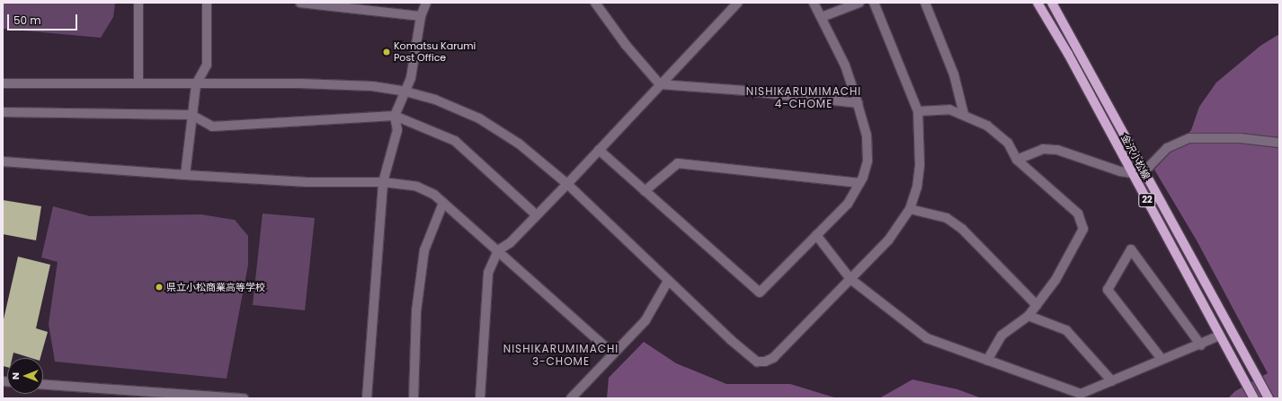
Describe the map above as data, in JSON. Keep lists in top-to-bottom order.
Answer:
{
  "streets": {
    "main road": ["金沢小松線", "22"]
  },
  "districts": ["NISHIKARUMIMACHI 4-CHOME", "NISHIKARUMIMACHI 3-CHOME"],
  "places": ["Komatsu Karumi Post Office", "県立小松商業高等学校"],
  "scale_bar": "50 m",
  "north": "left"
}
